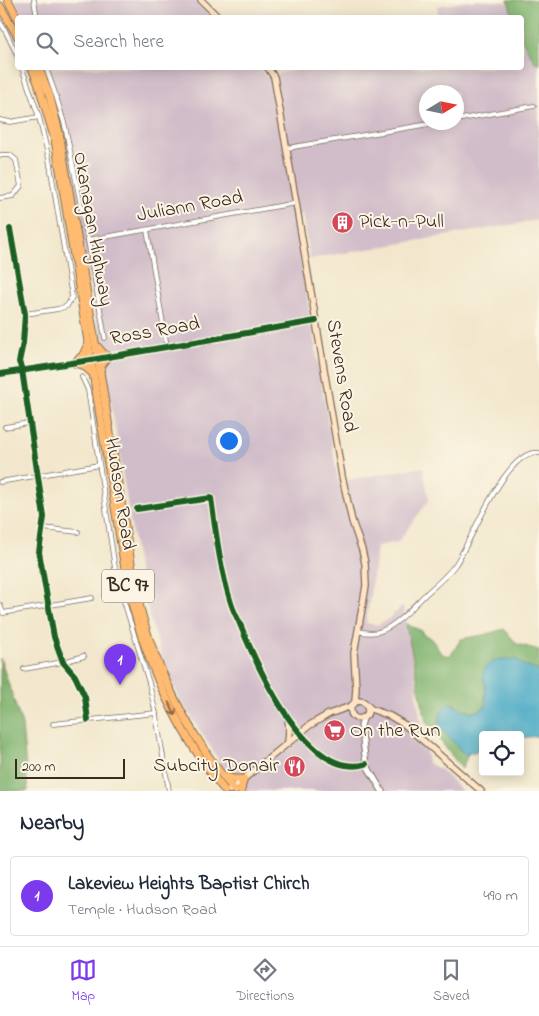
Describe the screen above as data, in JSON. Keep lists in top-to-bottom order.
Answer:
{
  "streets": {
    "highway": ["Okanagan Highway", "BC 97"],
    "main road": ["Stevens Road"],
    "street": ["Juliann Road", "Ross Road", "Hudson Road"]
  },
  "crossings": [
    ["Juliann Road", "Stevens Road"],
    ["Okanagan Highway", "Ross Road"],
    ["Ross Road", "Stevens Road"]
  ],
  "places": {
    "building": ["Pick-n-Pull"],
    "supermarket": ["On the Run"],
    "restaurant": ["Subcity Donair"]
  },
  "scale_bar": "200 m",
  "north": "right",
  "page": {
    "search": "Search here",
    "pins": "1",
    "scale": "200 m",
    "heading": "Nearby",
    "list": [
      {
        "mark": "1",
        "name": "Lakeview Heights Baptist Chirch",
        "note": "Temple · Hudson Road",
        "value": "490 m"
      }
    ],
    "nav": ["Map", "Directions", "Saved"]
  }
}
